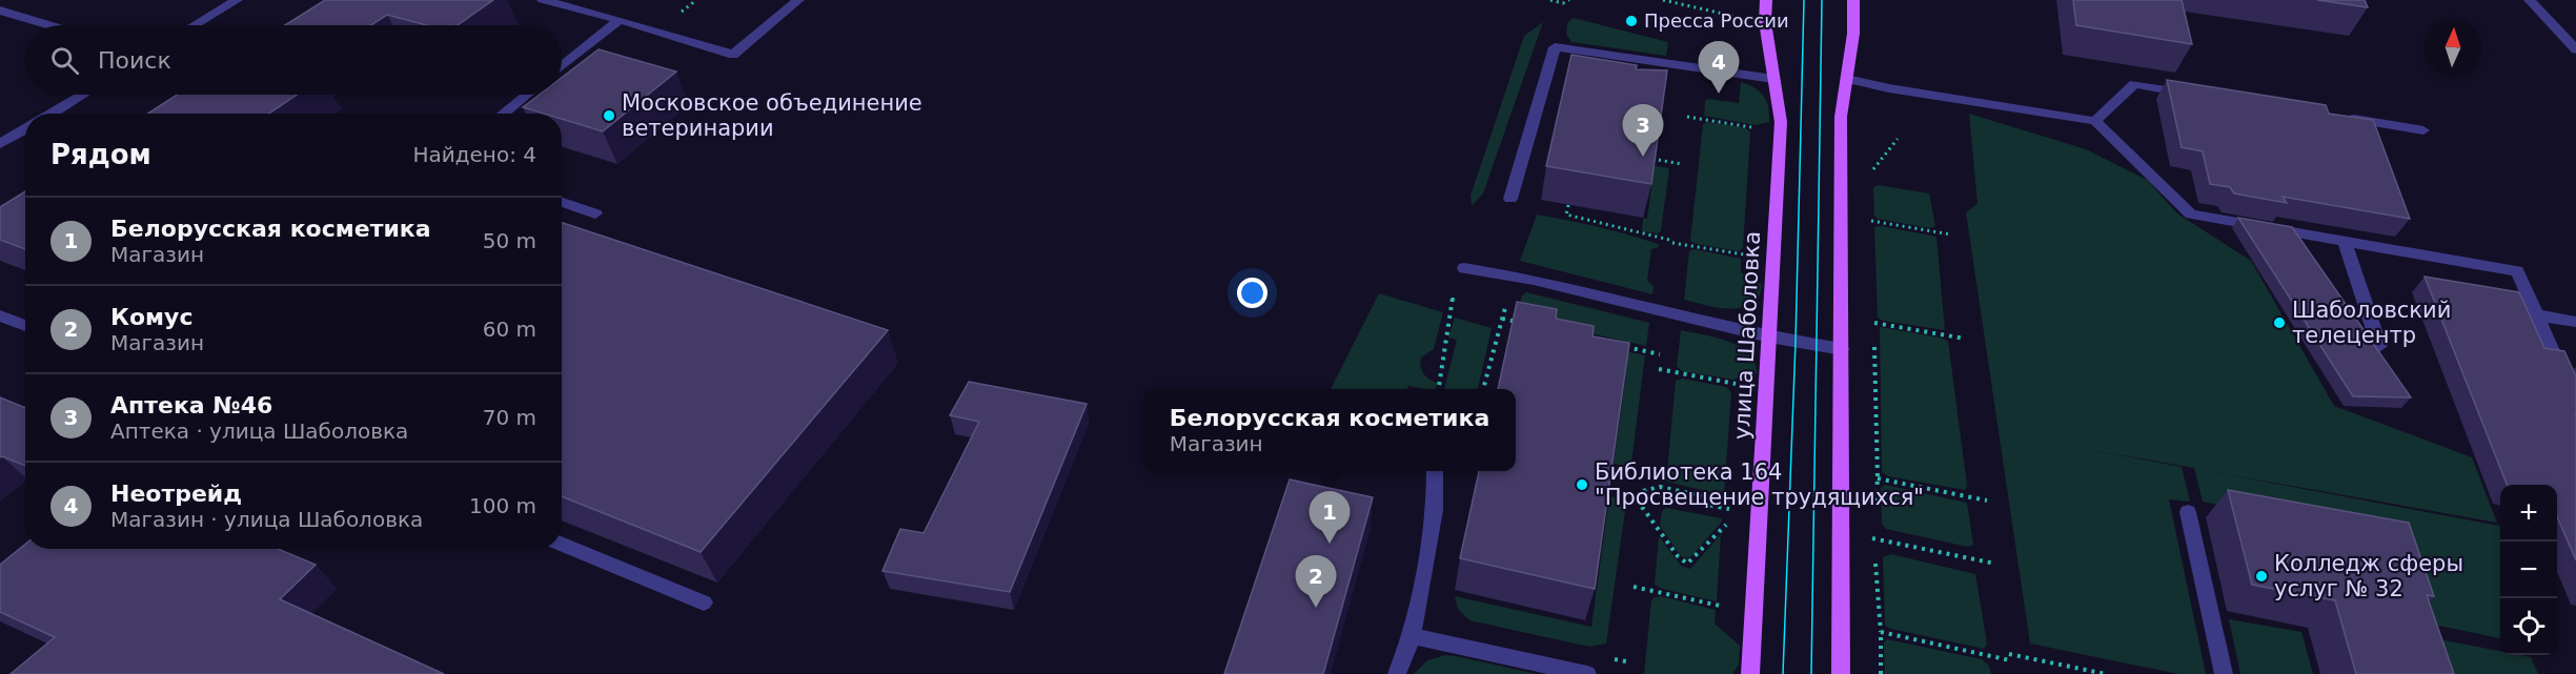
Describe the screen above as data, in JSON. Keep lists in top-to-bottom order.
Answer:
{
  "streets": {
    "main road": ["улица Шаболовка"]
  },
  "places": [
    "Пресса России",
    "Московское объединение ветеринарии",
    "Шаболовский телецентр",
    "Библиотека 164 \"Просвещение трудящихся\"",
    "Колледж сферы услуг № 32"
  ],
  "north": "top",
  "page": {
    "search": "Поиск",
    "pins": [
      "4",
      "3",
      "1",
      "2"
    ],
    "heading": ["Рядом", "Найдено: 4"],
    "list": [
      {
        "mark": "1",
        "name": "Белорусская косметика",
        "note": "Магазин",
        "value": "50 m"
      },
      {
        "mark": "2",
        "name": "Комус",
        "note": "Магазин",
        "value": "60 m"
      },
      {
        "mark": "3",
        "name": "Аптека №46",
        "note": "Аптека · улица Шаболовка",
        "value": "70 m"
      },
      {
        "mark": "4",
        "name": "Неотрейд",
        "note": "Магазин · улица Шаболовка",
        "value": "100 m"
      }
    ],
    "popup": ["Белорусская косметика", "Магазин"],
    "map_buttons": ["+", "−"]
  }
}
